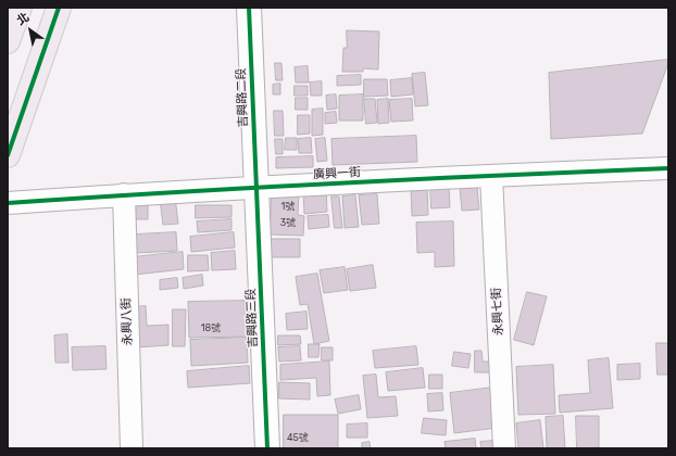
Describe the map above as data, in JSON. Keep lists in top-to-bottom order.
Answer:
{
  "streets": {
    "street": [
      "吉興路二段",
      "廣興一街",
      "永興七街",
      "吉興路三段",
      "永興八街"
    ]
  },
  "crossings": [
    ["吉興路二段", "廣興一街"],
    ["吉興路二段", "吉興路三段"],
    ["廣興一街", "永興七街"],
    ["廣興一街", "吉興路三段"],
    ["廣興一街", "永興八街"]
  ],
  "house_numbers": [
    "1號",
    "3號",
    "18號",
    "45號"
  ],
  "north": "top left"
}
